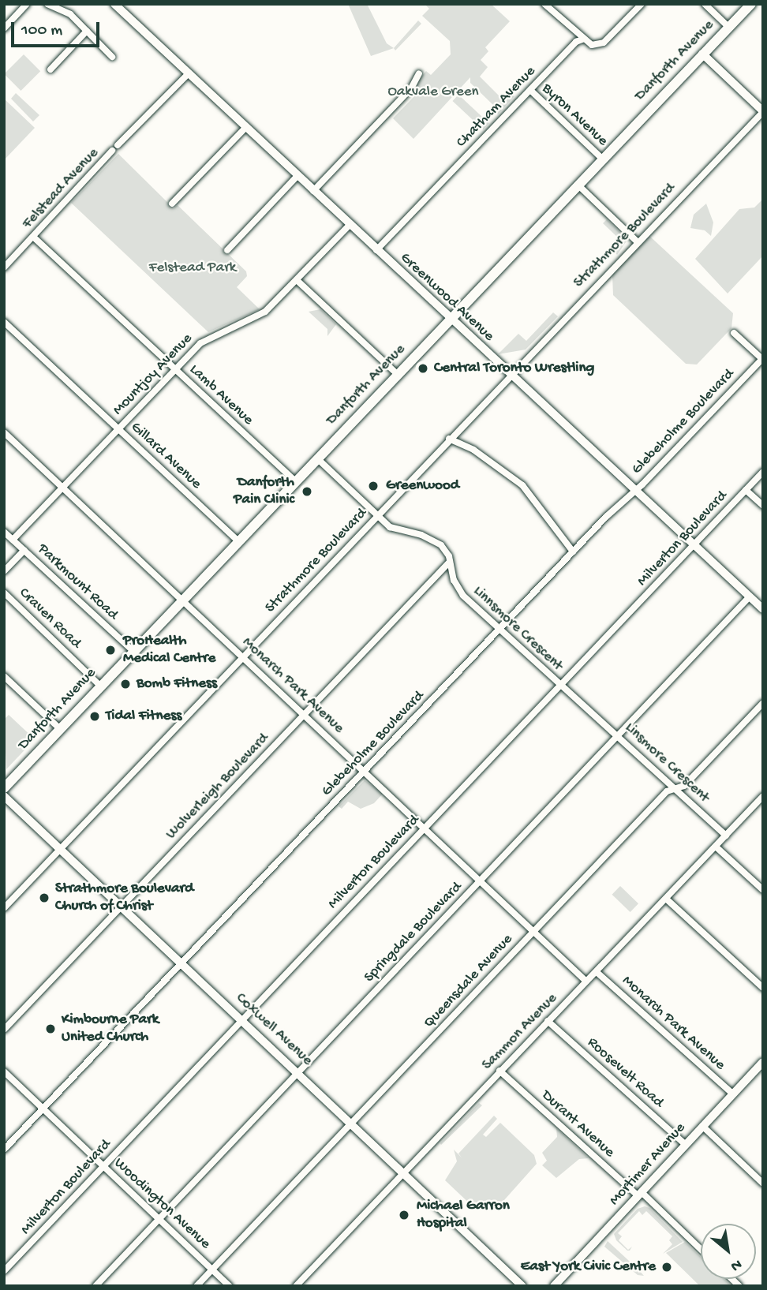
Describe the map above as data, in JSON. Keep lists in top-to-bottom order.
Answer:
{
  "streets": {
    "main road": ["Danforth Avenue"],
    "street": [
      "Chatham Avenue",
      "Byron Avenue",
      "Felstead Avenue",
      "Strathmore Boulevard",
      "Greenwood Avenue",
      "Mountjoy Avenue",
      "Lamb Avenue",
      "Glebeholme Boulevard",
      "Gillard Avenue",
      "Milverton Boulevard",
      "Parkmount Road",
      "Craven Road",
      "Linnsmore Crescent",
      "Monarch Park Avenue",
      "Linsmore Crescent",
      "Wolverleigh Boulevard",
      "Springdale Boulevard",
      "Queensdale Avenue",
      "Coxwell Avenue",
      "Sammon Avenue",
      "Roosevelt Road",
      "Durant Avenue",
      "Mortimer Avenue",
      "Woodington Avenue"
    ]
  },
  "crossings": [
    ["Danforth Avenue", "Byron Avenue"],
    ["Danforth Avenue", "Greenwood Avenue"],
    ["Danforth Avenue", "Lamb Avenue"],
    ["Danforth Avenue", "Gillard Avenue"],
    ["Danforth Avenue", "Parkmount Road"],
    ["Danforth Avenue", "Craven Road"],
    ["Danforth Avenue", "Linnsmore Crescent"],
    ["Danforth Avenue", "Monarch Park Avenue"],
    ["Chatham Avenue", "Byron Avenue"],
    ["Chatham Avenue", "Greenwood Avenue"],
    ["Felstead Avenue", "Greenwood Avenue"],
    ["Felstead Avenue", "Lamb Avenue"],
    ["Strathmore Boulevard", "Greenwood Avenue"],
    ["Strathmore Boulevard", "Linnsmore Crescent"],
    ["Strathmore Boulevard", "Monarch Park Avenue"],
    ["Strathmore Boulevard", "Coxwell Avenue"],
    ["Greenwood Avenue", "Mountjoy Avenue"],
    ["Greenwood Avenue", "Glebeholme Boulevard"],
    ["Greenwood Avenue", "Milverton Boulevard"],
    ["Greenwood Avenue", "Springdale Boulevard"],
    ["Mountjoy Avenue", "Lamb Avenue"],
    ["Mountjoy Avenue", "Gillard Avenue"],
    ["Mountjoy Avenue", "Parkmount Road"],
    ["Mountjoy Avenue", "Monarch Park Avenue"],
    ["Glebeholme Boulevard", "Linnsmore Crescent"],
    ["Glebeholme Boulevard", "Monarch Park Avenue"],
    ["Glebeholme Boulevard", "Coxwell Avenue"],
    ["Glebeholme Boulevard", "Woodington Avenue"],
    ["Milverton Boulevard", "Linnsmore Crescent"],
    ["Milverton Boulevard", "Monarch Park Avenue"],
    ["Milverton Boulevard", "Coxwell Avenue"],
    ["Milverton Boulevard", "Woodington Avenue"],
    ["Linnsmore Crescent", "Linsmore Crescent"],
    ["Linnsmore Crescent", "Wolverleigh Boulevard"],
    ["Monarch Park Avenue", "Wolverleigh Boulevard"],
    ["Monarch Park Avenue", "Springdale Boulevard"],
    ["Monarch Park Avenue", "Queensdale Avenue"],
    ["Monarch Park Avenue", "Sammon Avenue"],
    ["Monarch Park Avenue", "Mortimer Avenue"],
    ["Linsmore Crescent", "Springdale Boulevard"],
    ["Linsmore Crescent", "Queensdale Avenue"],
    ["Linsmore Crescent", "Sammon Avenue"],
    ["Wolverleigh Boulevard", "Coxwell Avenue"],
    ["Springdale Boulevard", "Coxwell Avenue"],
    ["Springdale Boulevard", "Woodington Avenue"],
    ["Queensdale Avenue", "Coxwell Avenue"],
    ["Queensdale Avenue", "Woodington Avenue"],
    ["Coxwell Avenue", "Sammon Avenue"],
    ["Sammon Avenue", "Roosevelt Road"],
    ["Sammon Avenue", "Durant Avenue"],
    ["Roosevelt Road", "Mortimer Avenue"],
    ["Durant Avenue", "Mortimer Avenue"]
  ],
  "parks": ["Oakvale Green", "Felstead Park"],
  "places": [
    "Central Toronto Wrestling",
    "Greenwood",
    "Danforth Pain Clinic",
    "ProHealth Medical Centre",
    "Bomb Fitness",
    "Tidal Fitness",
    "Strathmore Boulevard Church of Christ",
    "Kimbourne Park United Church",
    "Michael Garron Hospital",
    "East York Civic Centre"
  ],
  "scale_bar": "100 m",
  "north": "bottom right"
}
